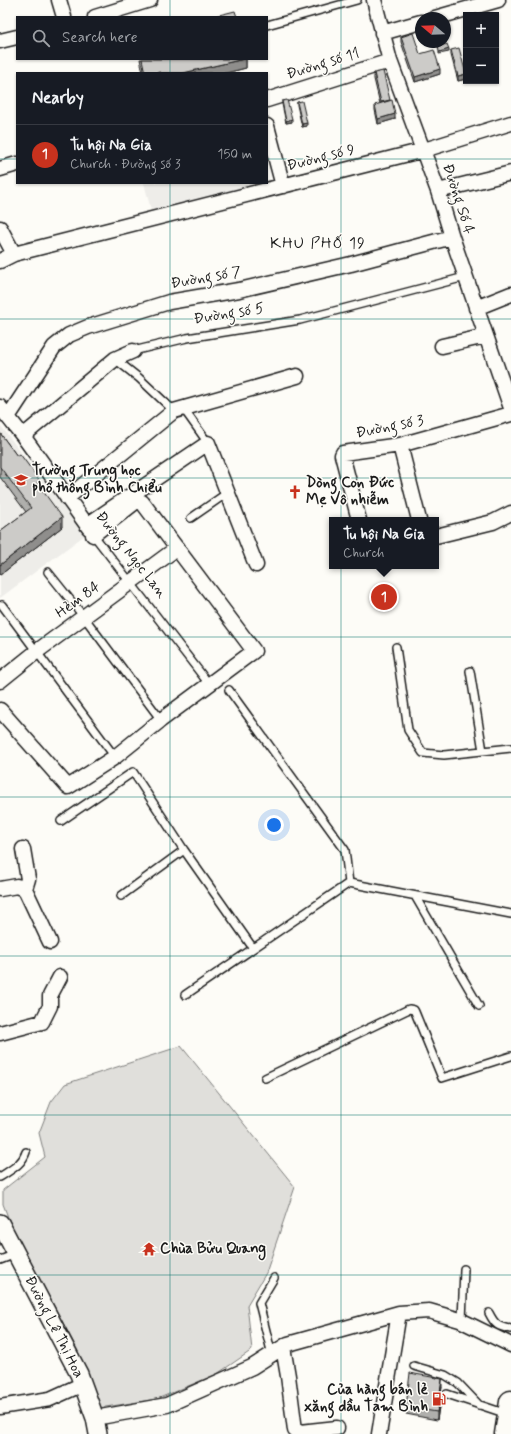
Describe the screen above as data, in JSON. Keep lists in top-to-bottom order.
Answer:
{
  "streets": {
    "street": [
      "Đường số 11",
      "Đường số 9",
      "Đường Số 4",
      "Đường số 7",
      "Đường số 5",
      "Đường số 3",
      "Đường Ngọc Lan",
      "Hẻm 84",
      "Đường Lê Thị Hoa"
    ]
  },
  "crossings": [
    ["Đường số 11", "Đường Số 4"],
    ["Đường số 9", "Đường Số 4"],
    ["Đường Số 4", "Đường số 7"],
    ["Đường Số 4", "Đường số 5"],
    ["Đường số 7", "Đường Ngọc Lan"],
    ["Đường số 5", "Đường Ngọc Lan"],
    ["Đường Ngọc Lan", "Hẻm 84"]
  ],
  "districts": ["KHU PHỐ 19"],
  "places": {
    "school or university": ["Trường Trung học phổ thông Bình Chiểu"],
    "church": ["Dòng Con Đức Mẹ Vô nhiễm"],
    "temple": ["Chùa Bửu Quang"],
    "fuel station": ["Của hàng bán lẻ xăng dầu Tam Bình"]
  },
  "north": "left",
  "page": {
    "map_buttons": ["+", "−"],
    "search": "Search here",
    "heading": "Nearby",
    "list": [
      {
        "mark": "1",
        "name": "Tu hội Na Gia",
        "note": "Church · Đường số 3",
        "value": "150 m"
      }
    ],
    "popup": ["Tu hội Na Gia", "Church"],
    "pins": "1"
  }
}
